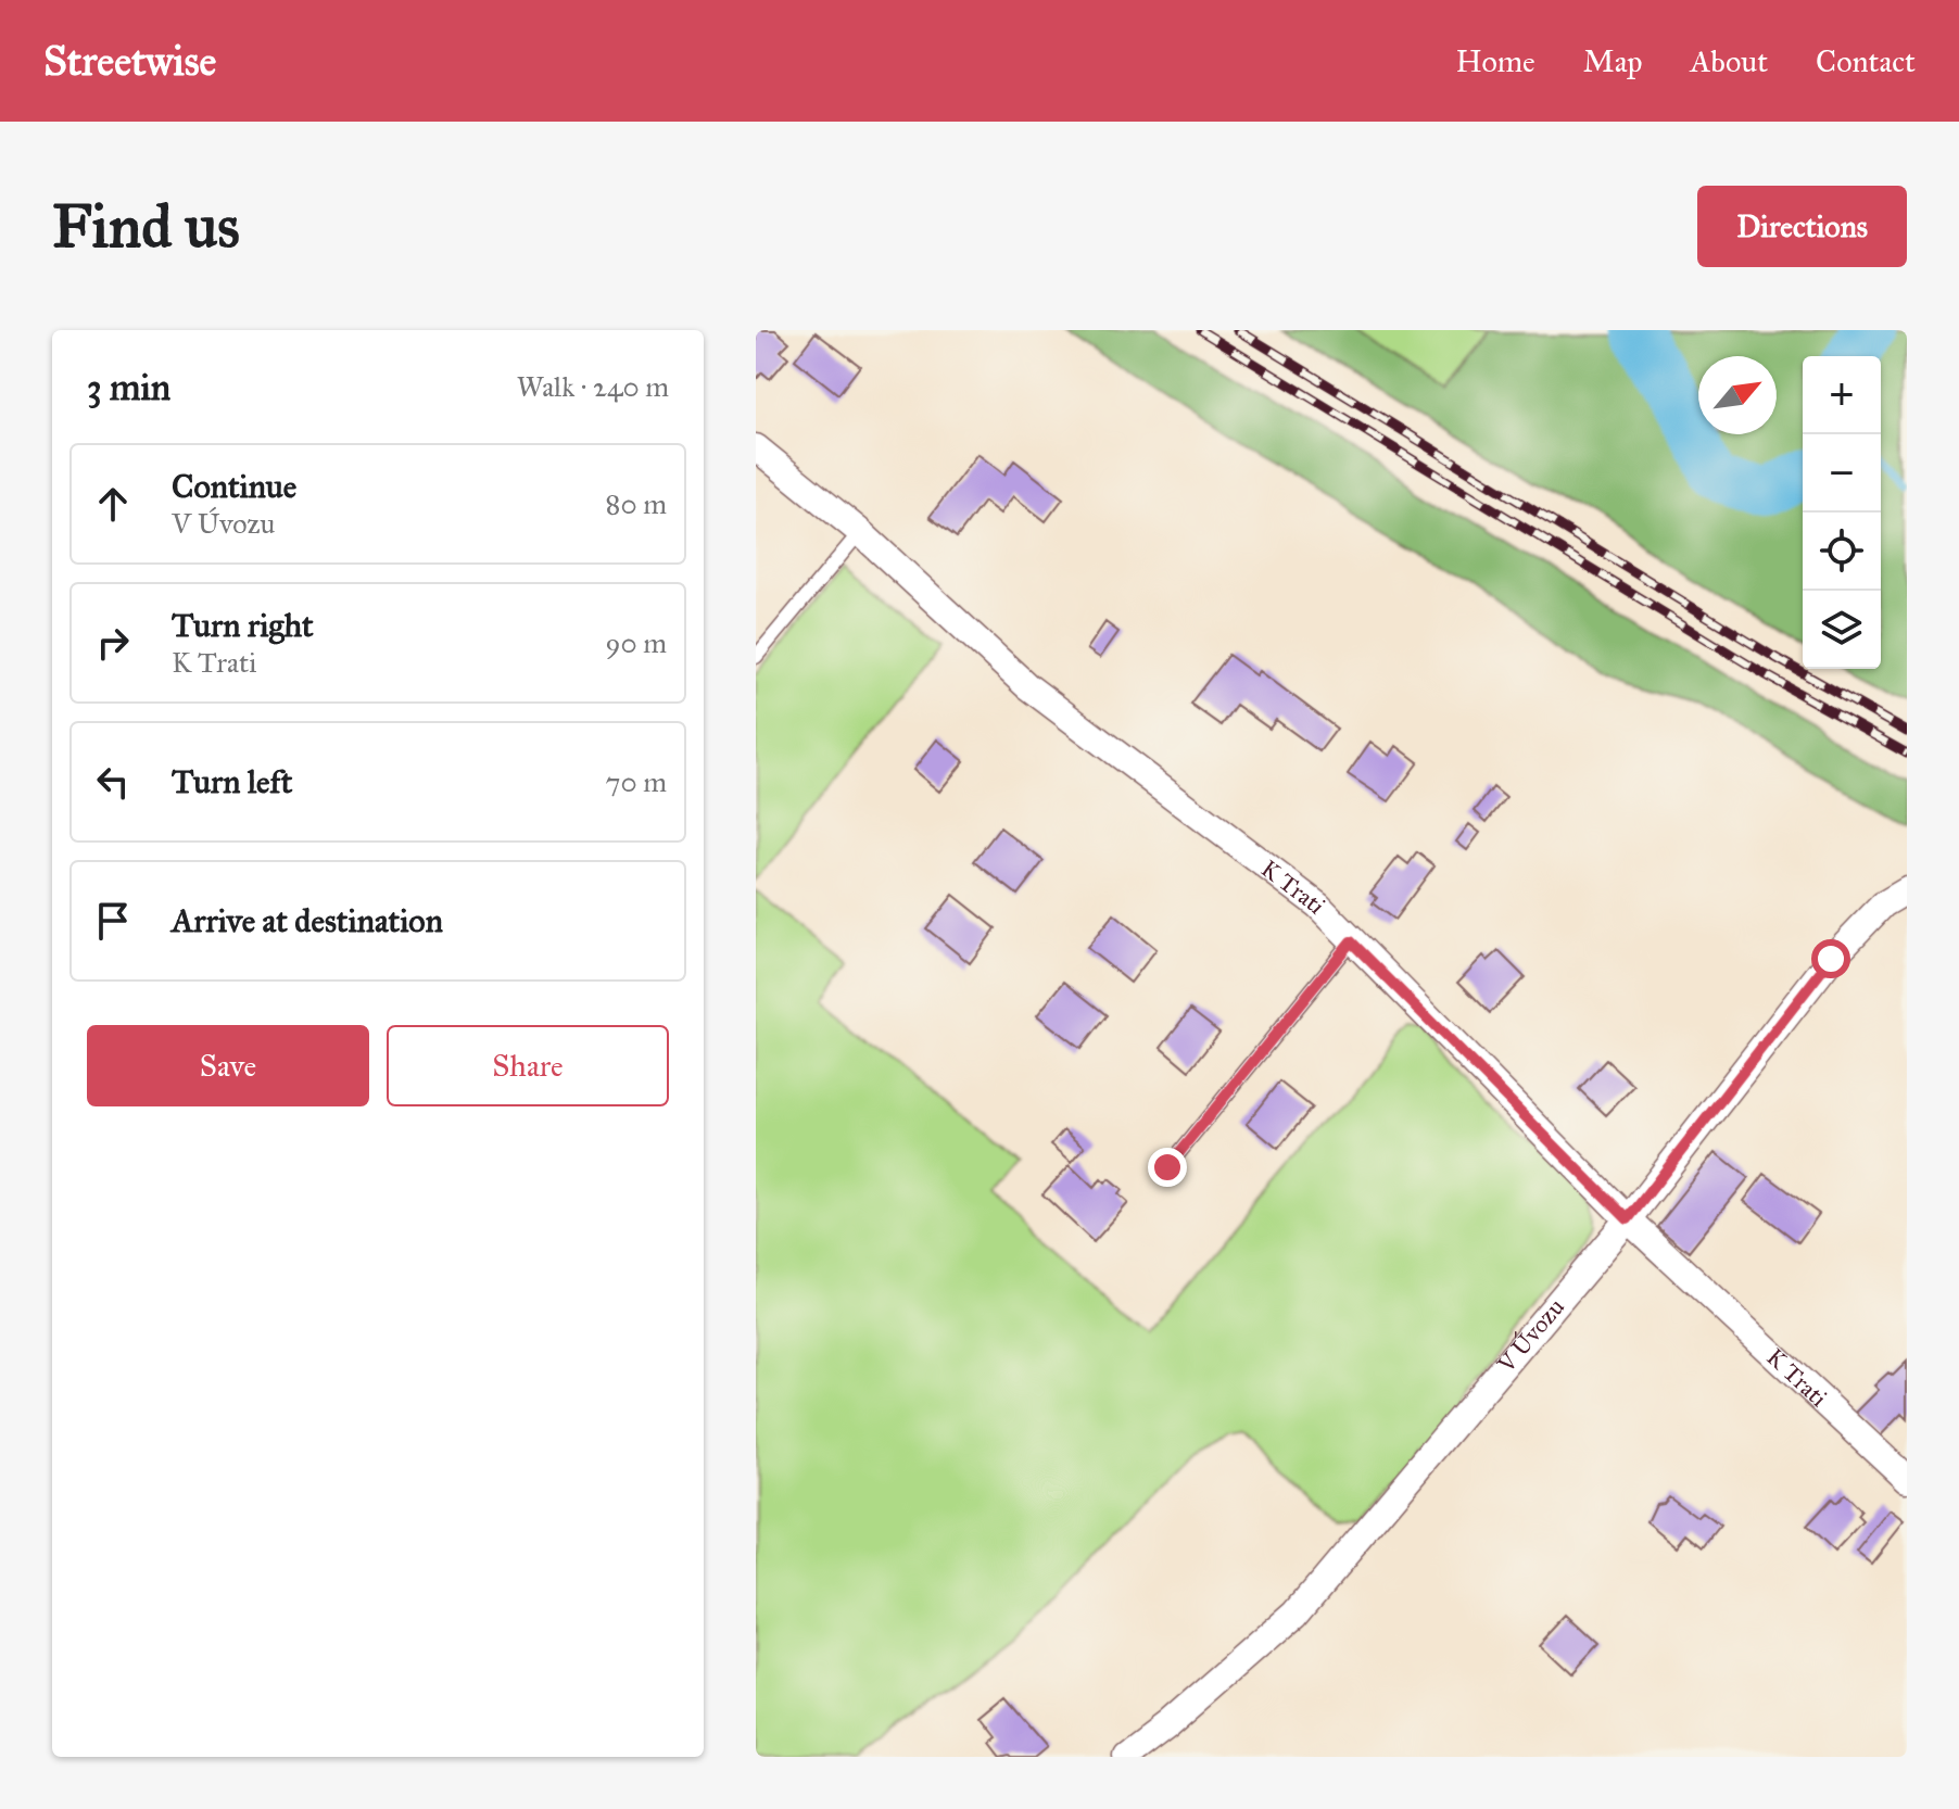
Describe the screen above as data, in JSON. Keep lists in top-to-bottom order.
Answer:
{
  "streets": {
    "street": ["K Trati", "V Úvozu"]
  },
  "crossings": [
    ["K Trati", "V Úvozu"]
  ],
  "north": "top right",
  "page": {
    "header": "Streetwise",
    "nav": [
      "Home",
      "Map",
      "About",
      "Contact"
    ],
    "buttons": [
      "Directions",
      ["Save", "Share"]
    ],
    "title": "Find us",
    "heading": ["3 min", "Walk · 240 m"],
    "map_buttons": ["+", "−"],
    "list": [
      ["Continue", "V Úvozu", "80 m"],
      ["Turn right", "K Trati", "90 m"],
      ["Turn left", "70 m"],
      "Arrive at destination"
    ]
  }
}
